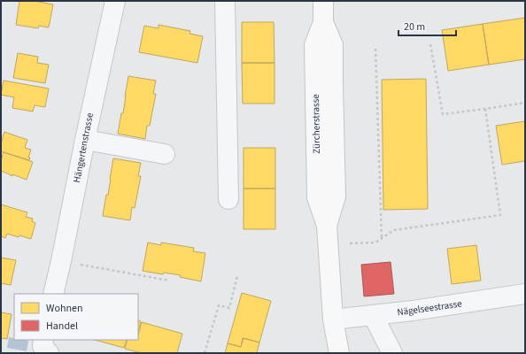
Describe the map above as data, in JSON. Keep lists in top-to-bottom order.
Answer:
{
  "streets": {
    "main road": ["Zürcherstrasse"],
    "street": ["Hängertenstrasse", "Nägelseestrasse"]
  },
  "crossings": [
    ["Zürcherstrasse", "Nägelseestrasse"]
  ],
  "legend": ["Wohnen", "Handel"],
  "scale_bar": "20 m"
}
